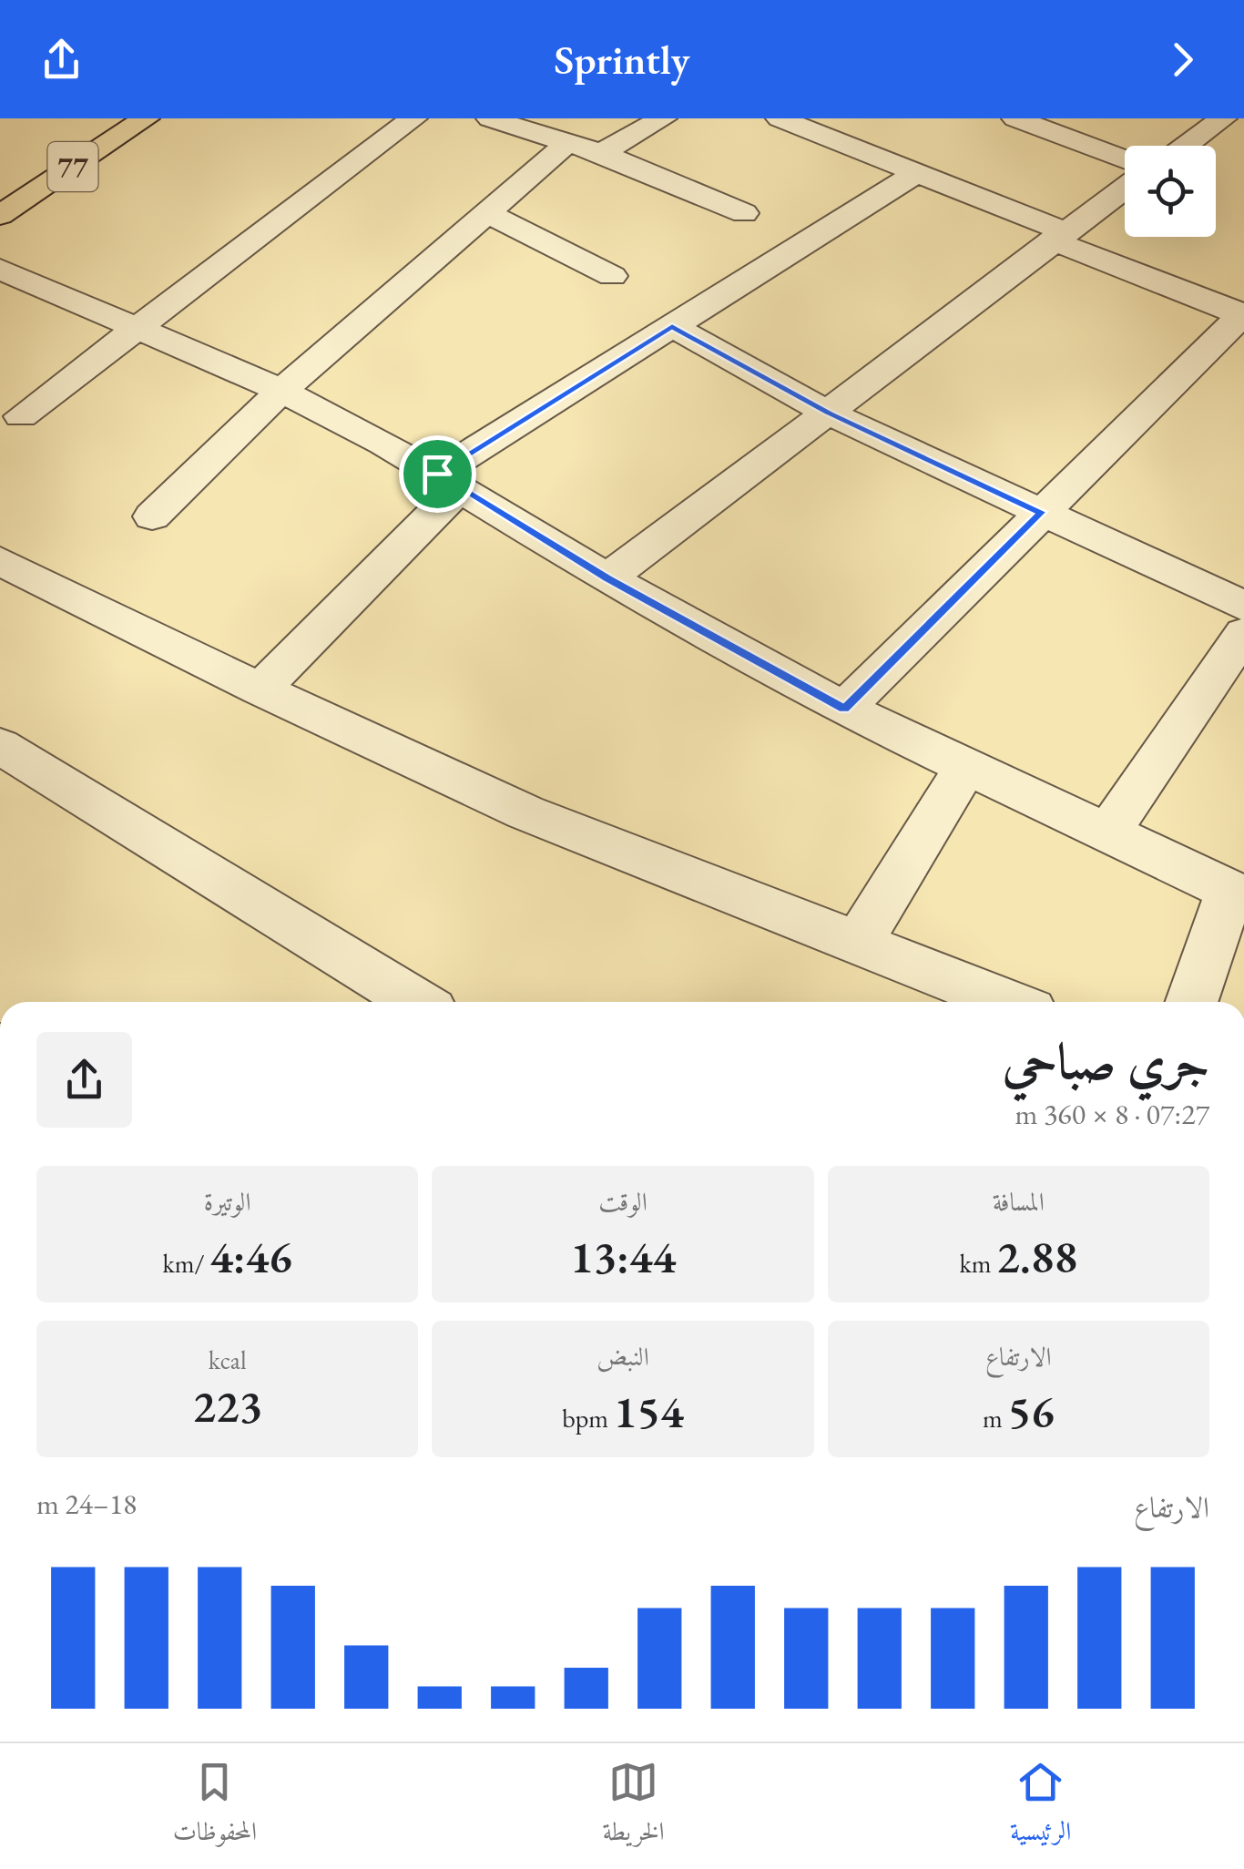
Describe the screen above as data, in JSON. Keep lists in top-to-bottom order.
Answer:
{
  "streets": {
    "main road": ["77"]
  },
  "page": {
    "header": "Sprintly",
    "heading": ["جري صباحي", "07:27 · 8 × 360 m"],
    "stats": [
      ["المسافة", "2.88 km"],
      ["الوقت", "13:44"],
      ["الوتيرة", "4:46 /km"],
      ["الارتفاع", "56 m"],
      ["النبض", "154 bpm"],
      ["kcal", "223"]
    ],
    "chart": ["الارتفاع", "18–24 m"],
    "tabs": ["الرئيسية", "الخريطة", "المحفوظات"]
  }
}
